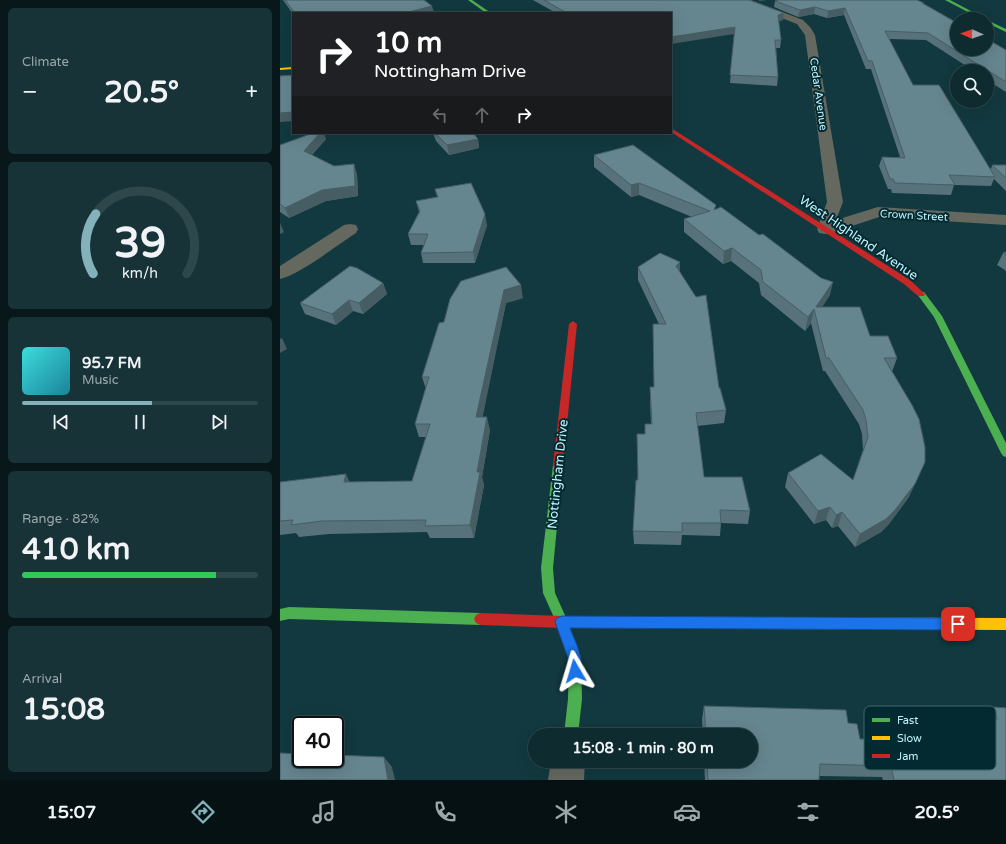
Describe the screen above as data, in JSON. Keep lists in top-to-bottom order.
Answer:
{
  "streets": {
    "street": [
      "Cedar Avenue",
      "Crown Street",
      "West Highland Avenue",
      "Nottingham Drive"
    ]
  },
  "crossings": [
    ["Cedar Avenue", "Crown Street"],
    ["Cedar Avenue", "West Highland Avenue"],
    ["Crown Street", "West Highland Avenue"]
  ],
  "legend": ["Fast", "Slow", "Jam"],
  "north": "left",
  "page": {
    "tile": [
      "Climate",
      ["Range · 82%", "410 km"],
      ["Arrival", "15:08"]
    ],
    "turn": ["10 m", "Nottingham Drive"],
    "heat": ["−", "20.5°", "+"],
    "song": ["95.7 FM", "Music"],
    "limit": "40",
    "trip": "15:08 · 1 min · 80 m",
    "tabs": ["15:07", "20.5°"],
    "gauge": ["39", "km/h"]
  }
}
